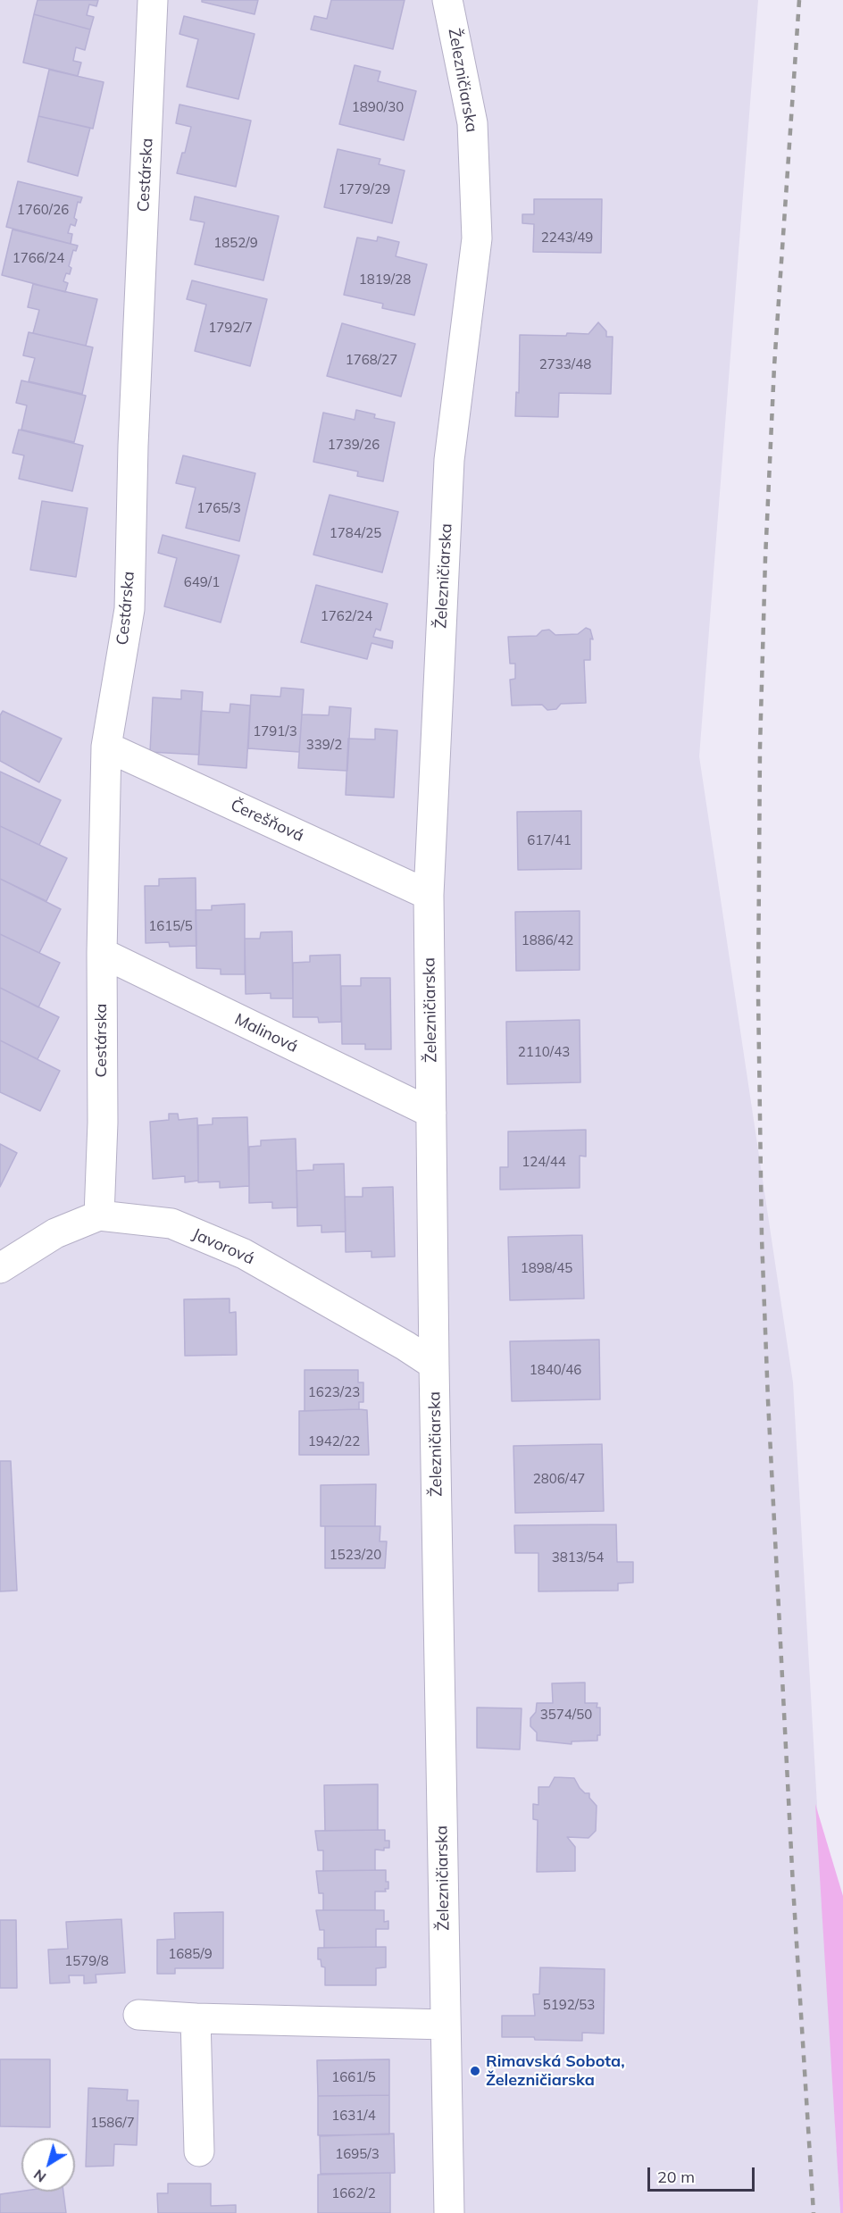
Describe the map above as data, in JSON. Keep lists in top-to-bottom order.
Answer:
{
  "streets": {
    "street": [
      "Železničiarska",
      "Cestárska",
      "Čerešňová",
      "Malinová",
      "Javorová"
    ]
  },
  "crossings": [
    ["Železničiarska", "Čerešňová"],
    ["Železničiarska", "Malinová"],
    ["Železničiarska", "Javorová"],
    ["Cestárska", "Čerešňová"],
    ["Cestárska", "Malinová"],
    ["Cestárska", "Javorová"]
  ],
  "places": ["Rimavská Sobota, Železničiarska"],
  "house_numbers": [
    "1890/30",
    "1779/29",
    "1760/26",
    "2243/49",
    "1852/9",
    "1766/24",
    "1819/28",
    "1792/7",
    "1768/27",
    "2733/48",
    "1739/26",
    "1765/3",
    "1784/25",
    "649/1",
    "1762/24",
    "1791/3",
    "339/2",
    "617/41",
    "1615/5",
    "1886/42",
    "2110/43",
    "124/44",
    "1898/45",
    "1840/46",
    "1623/23",
    "1942/22",
    "2806/47",
    "1523/20",
    "3813/54",
    "3574/50",
    "1685/9",
    "1579/8",
    "5192/53",
    "1661/5",
    "1631/4",
    "1586/7",
    "1695/3",
    "1662/2"
  ],
  "scale_bar": "20 m",
  "north": "bottom left"
}
